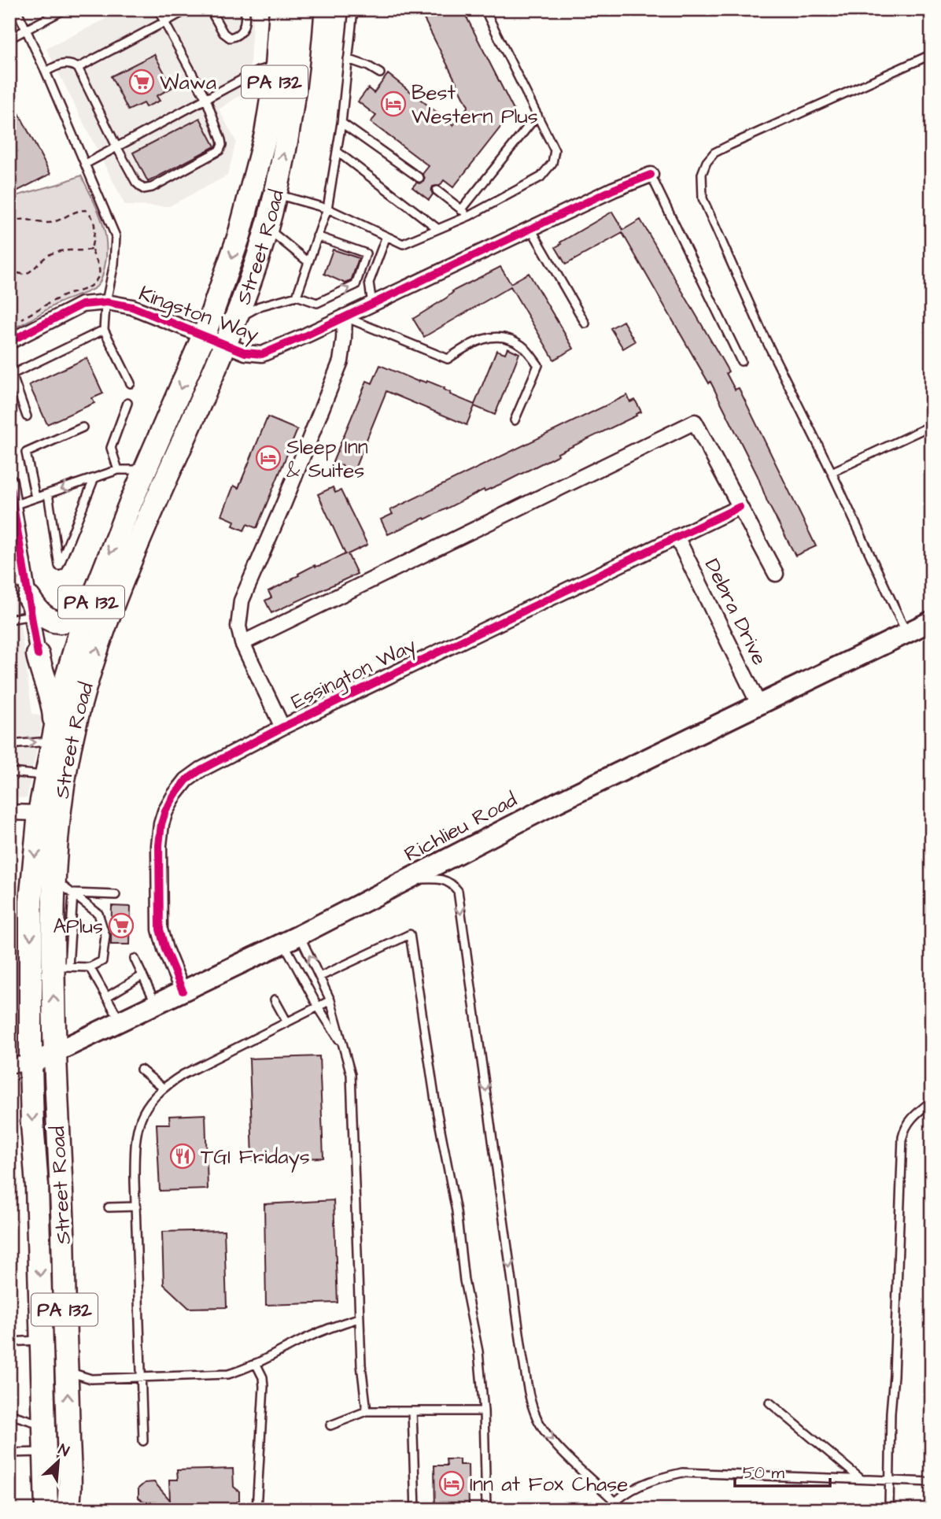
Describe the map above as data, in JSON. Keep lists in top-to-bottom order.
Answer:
{
  "streets": {
    "main road": ["PA 132", "Street Road", "Richlieu Road"],
    "street": ["Kingston Way", "Debra Drive", "Essington Way"]
  },
  "crossings": [
    ["Street Road", "Kingston Way"],
    ["Street Road", "Richlieu Road"],
    ["Debra Drive", "Essington Way"],
    ["Debra Drive", "Richlieu Road"],
    ["Essington Way", "Richlieu Road"]
  ],
  "places": {
    "supermarket": ["Wawa", "APlus"],
    "hotel": ["Best Western Plus", "Sleep Inn & Suites", "Inn at Fox Chase"],
    "restaurant": ["TGI Fridays"]
  },
  "scale_bar": "50 m",
  "north": "top right"
}
